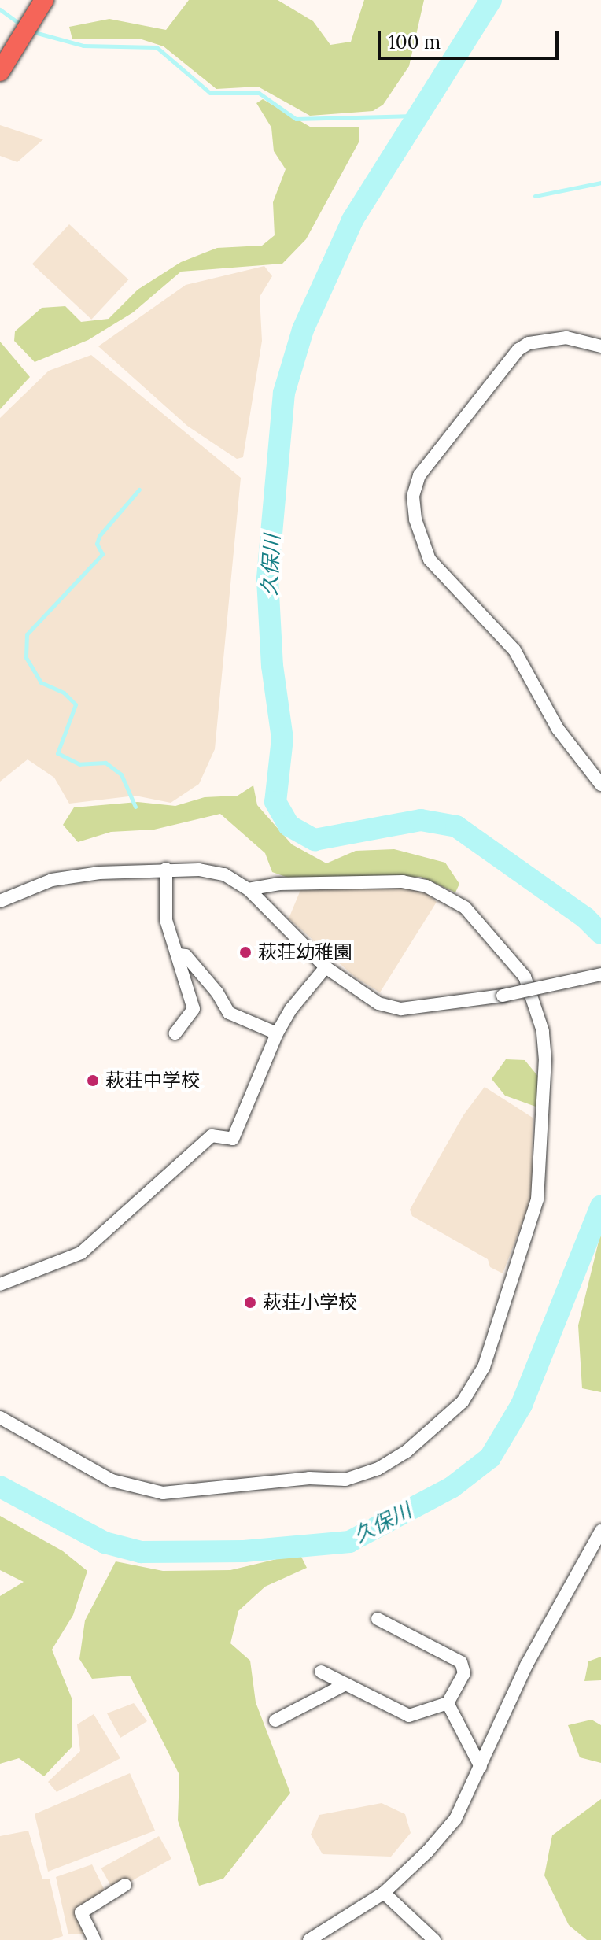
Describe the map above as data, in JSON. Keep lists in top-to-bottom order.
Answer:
{
  "water": ["久保川"],
  "places": ["萩荘幼稚園", "萩荘中学校", "萩荘小学校"],
  "scale_bar": "100 m"
}
